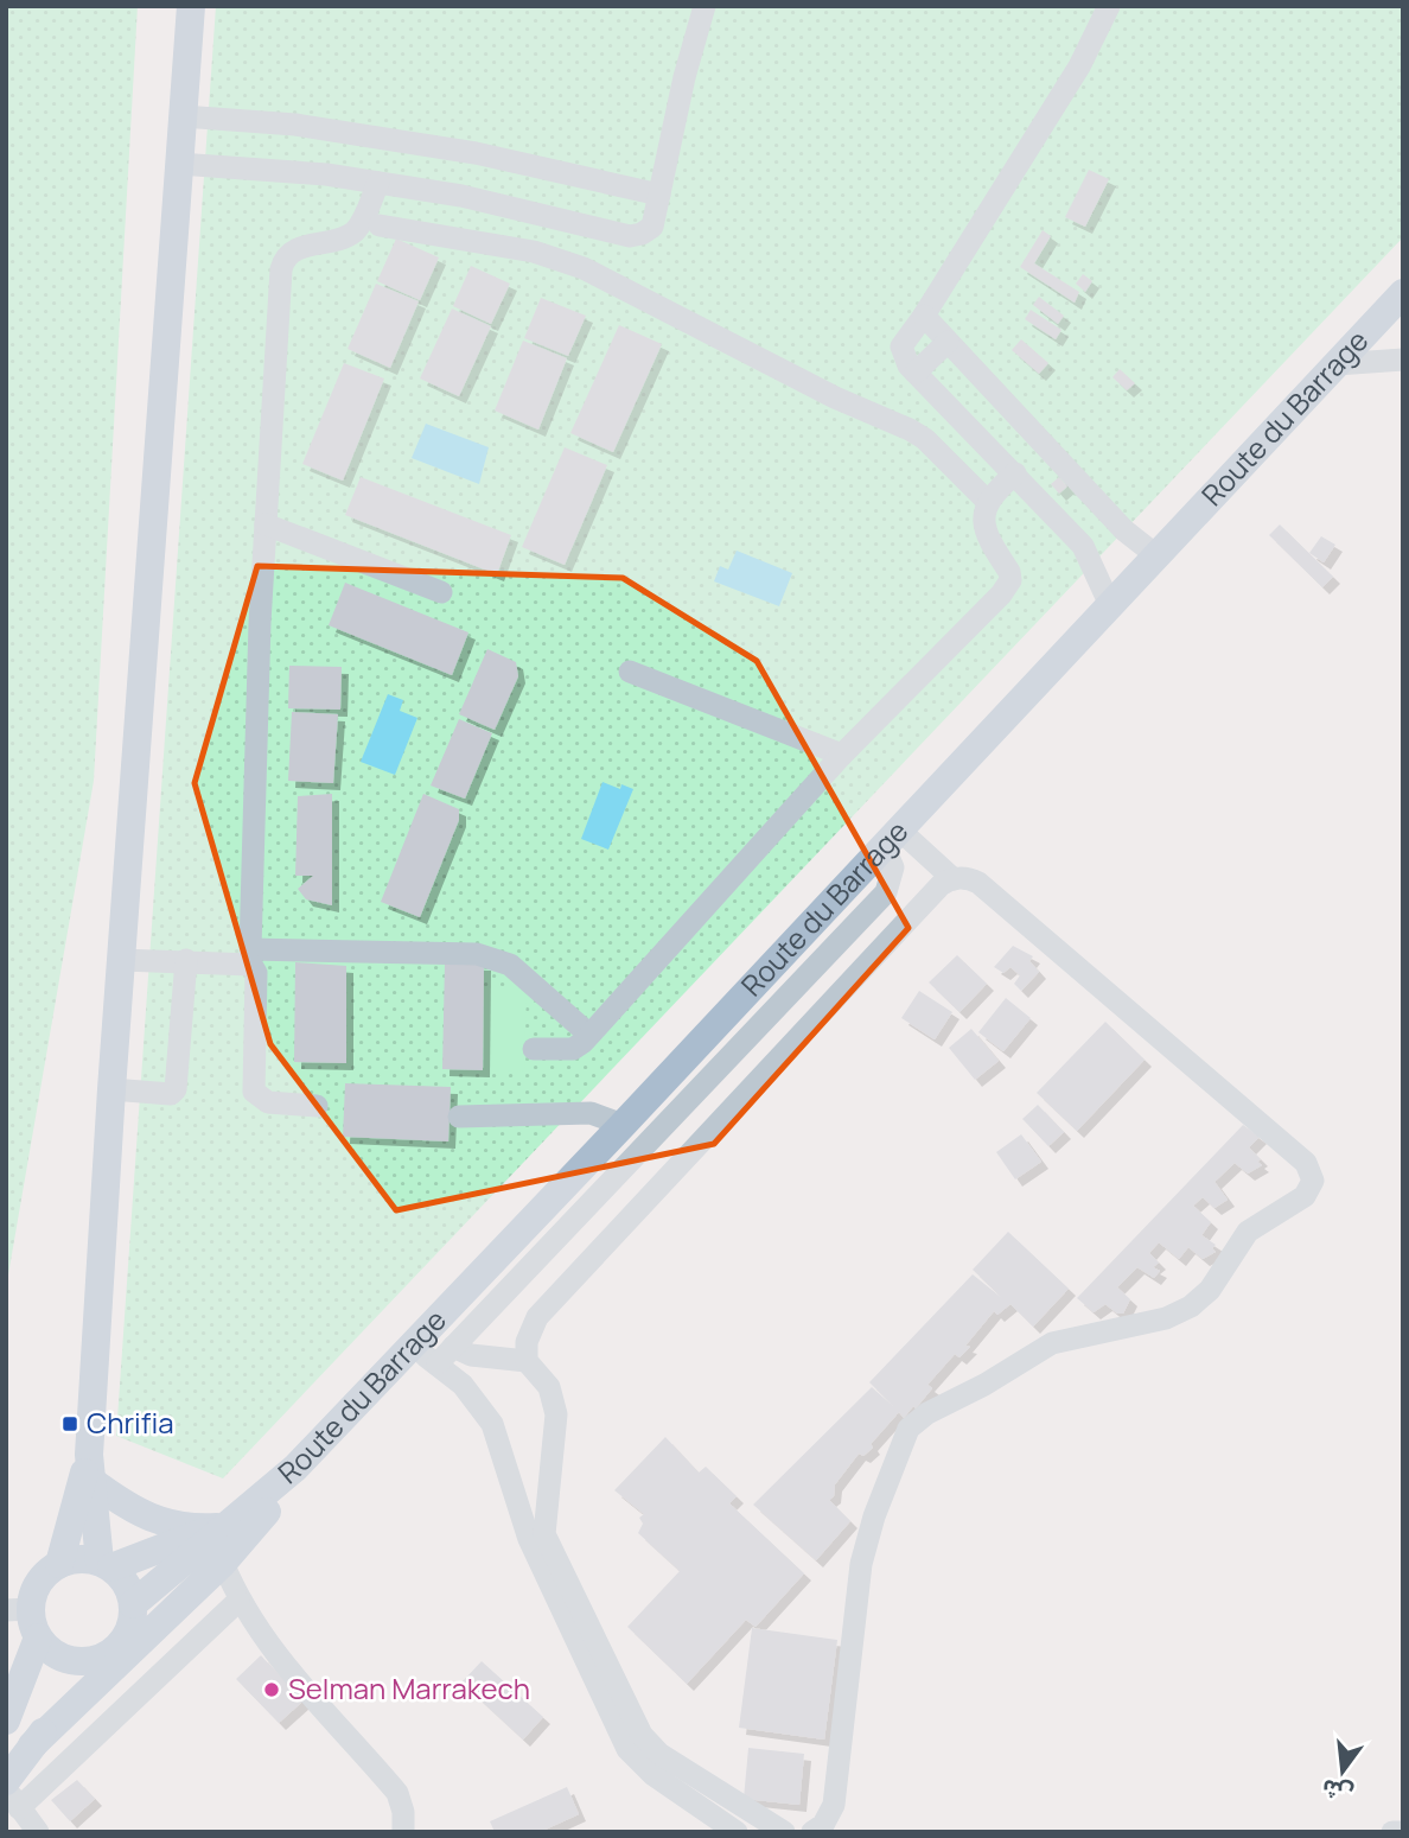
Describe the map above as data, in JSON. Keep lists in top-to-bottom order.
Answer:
{
  "streets": {
    "main road": ["Route du Barrage"]
  },
  "places": {
    "transit": ["Chrifia"],
    "other": ["Selman Marrakech"]
  },
  "north": "bottom"
}
